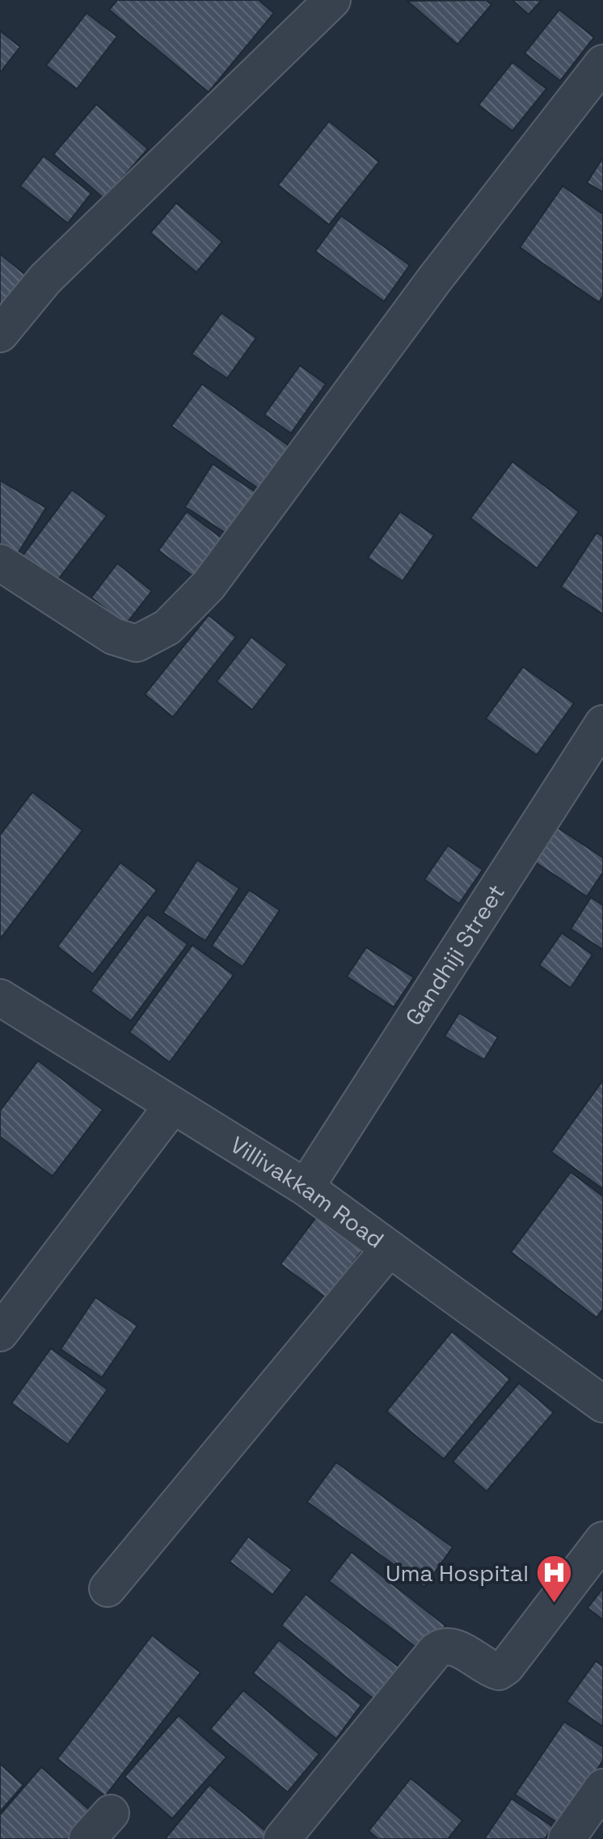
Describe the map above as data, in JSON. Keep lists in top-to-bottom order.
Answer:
{
  "streets": {
    "street": ["Gandhiji Street", "Villivakkam Road"]
  },
  "crossings": [
    ["Gandhiji Street", "Villivakkam Road"]
  ],
  "places": {
    "hospital": ["Uma Hospital"]
  }
}
